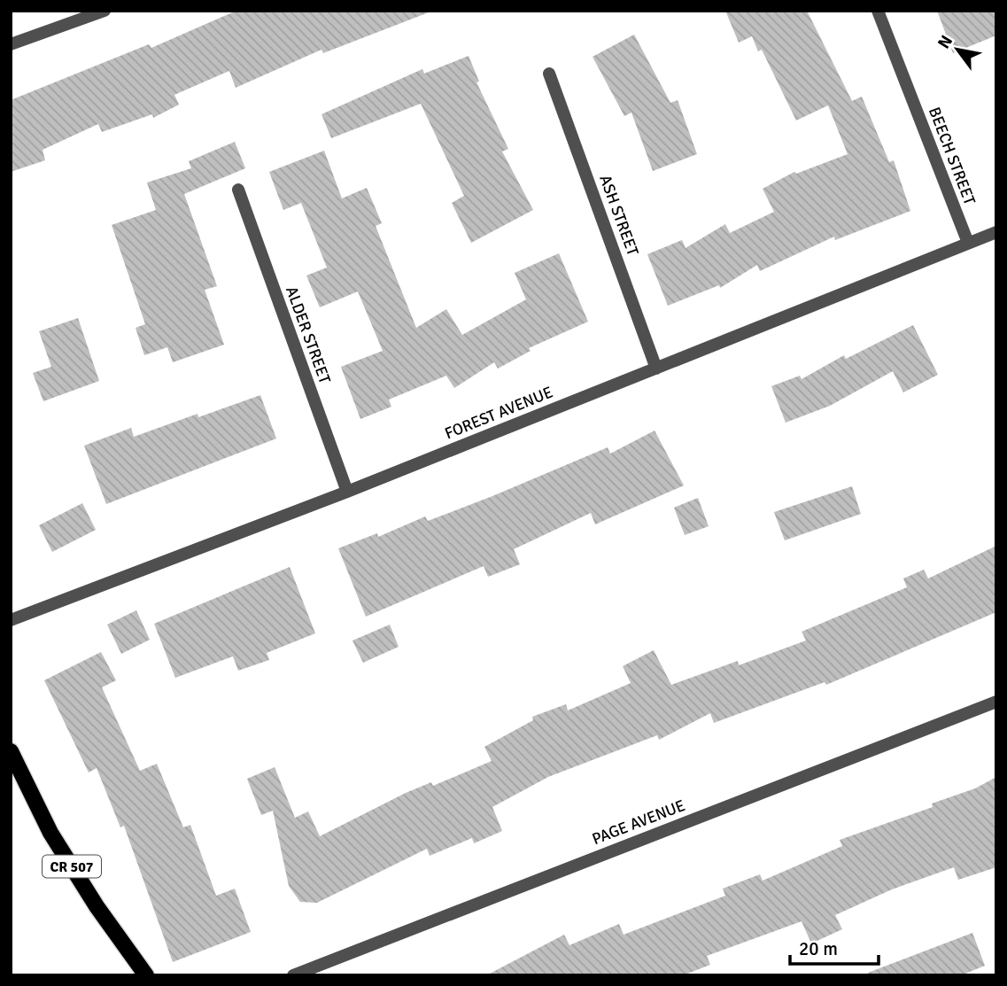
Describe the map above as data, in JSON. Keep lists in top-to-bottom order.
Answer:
{
  "streets": {
    "main road": ["CR 507"],
    "street": [
      "BEECH STREET",
      "ASH STREET",
      "ALDER STREET",
      "FOREST AVENUE",
      "PAGE AVENUE"
    ]
  },
  "crossings": [
    ["BEECH STREET", "FOREST AVENUE"],
    ["ASH STREET", "FOREST AVENUE"],
    ["ALDER STREET", "FOREST AVENUE"]
  ],
  "scale_bar": "20 m",
  "north": "top left"
}
